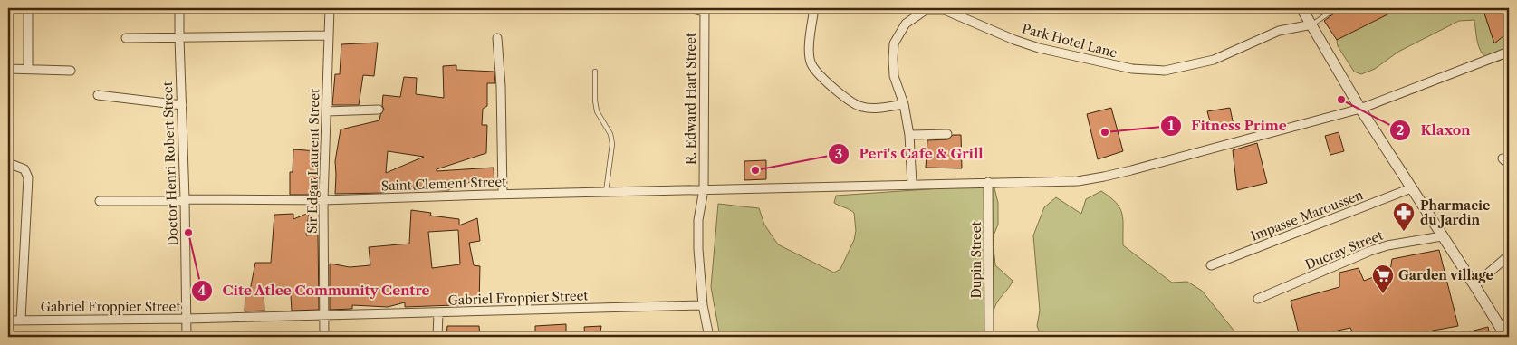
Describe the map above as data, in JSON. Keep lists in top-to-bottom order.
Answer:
{
  "streets": {
    "street": [
      "Park Hotel Lane",
      "R. Edward Hart Street",
      "Sir Edgar Laurent Street",
      "Doctor Henri Robert Street",
      "Saint Clement Street",
      "Impasse Maroussen",
      "Ducray Street",
      "Dupin Street",
      "Gabriel Froppier Street"
    ]
  },
  "crossings": [
    ["Park Hotel Lane", "Saint Clement Street"],
    ["R. Edward Hart Street", "Saint Clement Street"],
    ["R. Edward Hart Street", "Gabriel Froppier Street"],
    ["Sir Edgar Laurent Street", "Saint Clement Street"],
    ["Sir Edgar Laurent Street", "Gabriel Froppier Street"],
    ["Doctor Henri Robert Street", "Saint Clement Street"],
    ["Doctor Henri Robert Street", "Gabriel Froppier Street"],
    ["Saint Clement Street", "Dupin Street"]
  ],
  "places": {
    "other": [
      "Klaxon",
      "Fitness Prime",
      "Peri's Cafe & Grill",
      "Cite Atlee Community Centre"
    ],
    "pharmacy": ["Pharmacie du Jardin"],
    "supermarket": ["Garden village"]
  }
}
